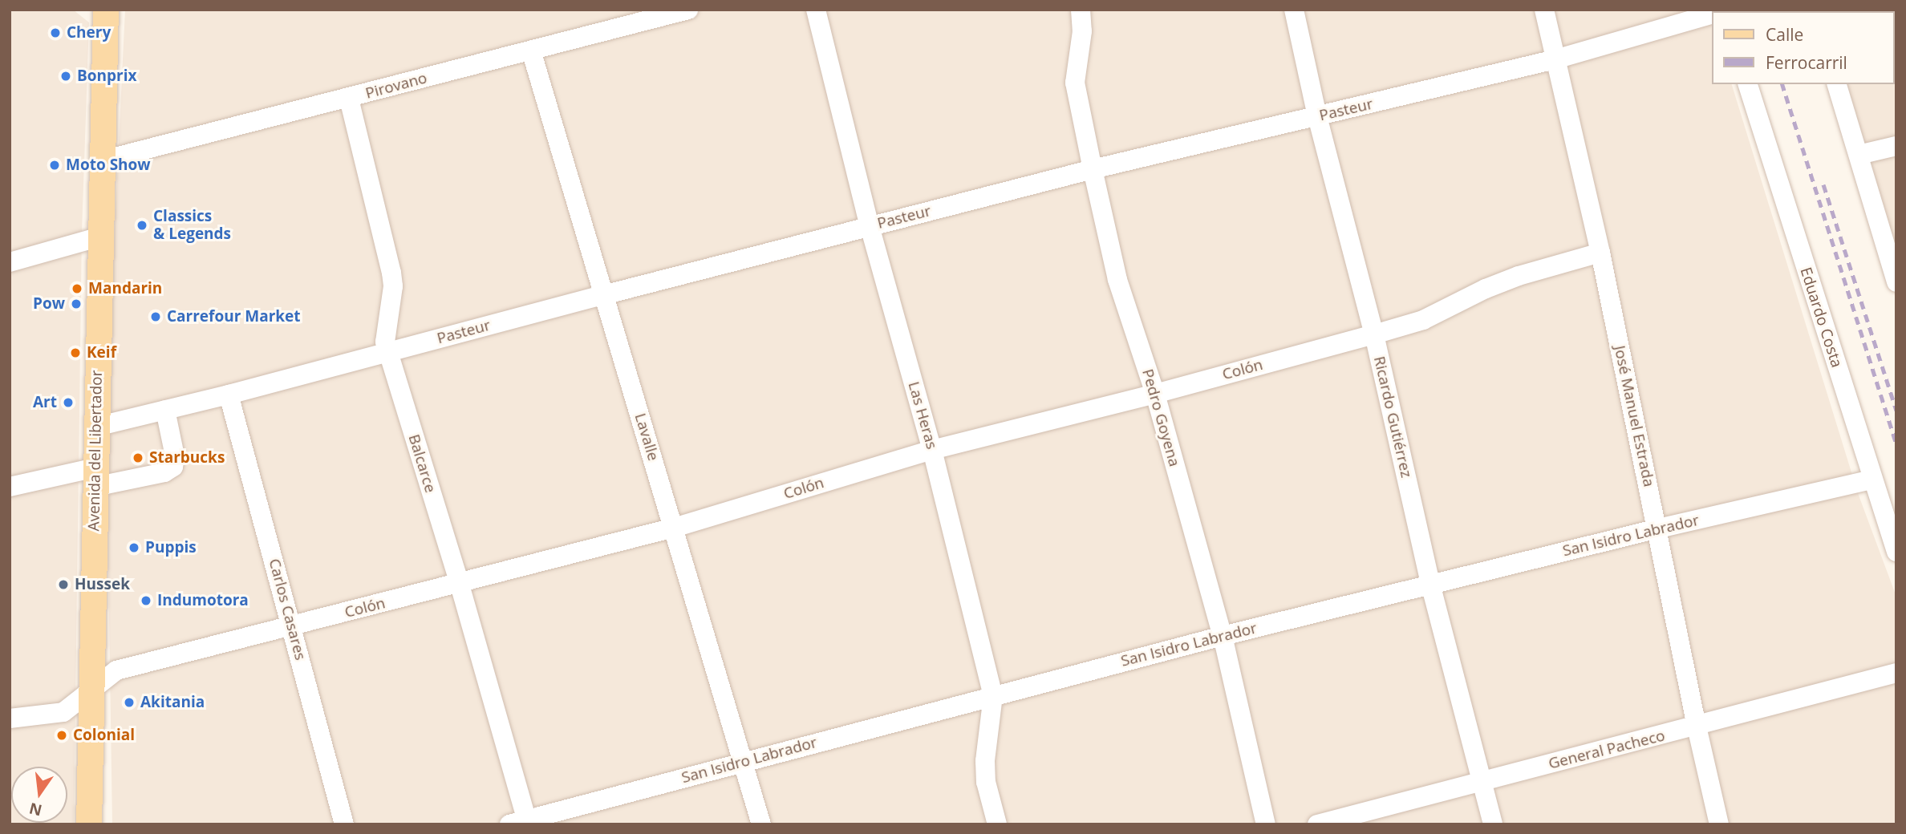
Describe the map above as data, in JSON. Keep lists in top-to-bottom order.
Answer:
{
  "streets": {
    "main road": ["Avenida del Libertador"],
    "street": [
      "Pirovano",
      "Pasteur",
      "Eduardo Costa",
      "Colón",
      "Las Heras",
      "José Manuel Estrada",
      "Ricardo Gutiérrez",
      "Pedro Goyena",
      "Lavalle",
      "Balcarce",
      "San Isidro Labrador",
      "Carlos Casares",
      "General Pacheco"
    ]
  },
  "crossings": [
    ["Pirovano", "Lavalle"],
    ["Pirovano", "Avenida del Libertador"],
    ["Pirovano", "Balcarce"],
    ["Pasteur", "Las Heras"],
    ["Pasteur", "José Manuel Estrada"],
    ["Pasteur", "Ricardo Gutiérrez"],
    ["Pasteur", "Pedro Goyena"],
    ["Pasteur", "Lavalle"],
    ["Pasteur", "Avenida del Libertador"],
    ["Pasteur", "Balcarce"],
    ["Pasteur", "Carlos Casares"],
    ["Eduardo Costa", "San Isidro Labrador"],
    ["Colón", "Las Heras"],
    ["Colón", "José Manuel Estrada"],
    ["Colón", "Ricardo Gutiérrez"],
    ["Colón", "Pedro Goyena"],
    ["Colón", "Lavalle"],
    ["Colón", "Avenida del Libertador"],
    ["Colón", "Balcarce"],
    ["Colón", "Carlos Casares"],
    ["Las Heras", "San Isidro Labrador"],
    ["José Manuel Estrada", "San Isidro Labrador"],
    ["José Manuel Estrada", "General Pacheco"],
    ["Ricardo Gutiérrez", "San Isidro Labrador"],
    ["Ricardo Gutiérrez", "General Pacheco"],
    ["Pedro Goyena", "San Isidro Labrador"],
    ["Lavalle", "San Isidro Labrador"],
    ["Balcarce", "San Isidro Labrador"]
  ],
  "places": [
    "Chery",
    "Bonprix",
    "Moto Show",
    "Classics & Legends",
    "Mandarin",
    "Pow",
    "Carrefour Market",
    "Keif",
    "Art",
    "Starbucks",
    "Puppis",
    "Hussek",
    "Indumotora",
    "Akitania",
    "Colonial"
  ],
  "legend": ["Calle", "Ferrocarril"],
  "north": "bottom"
}
